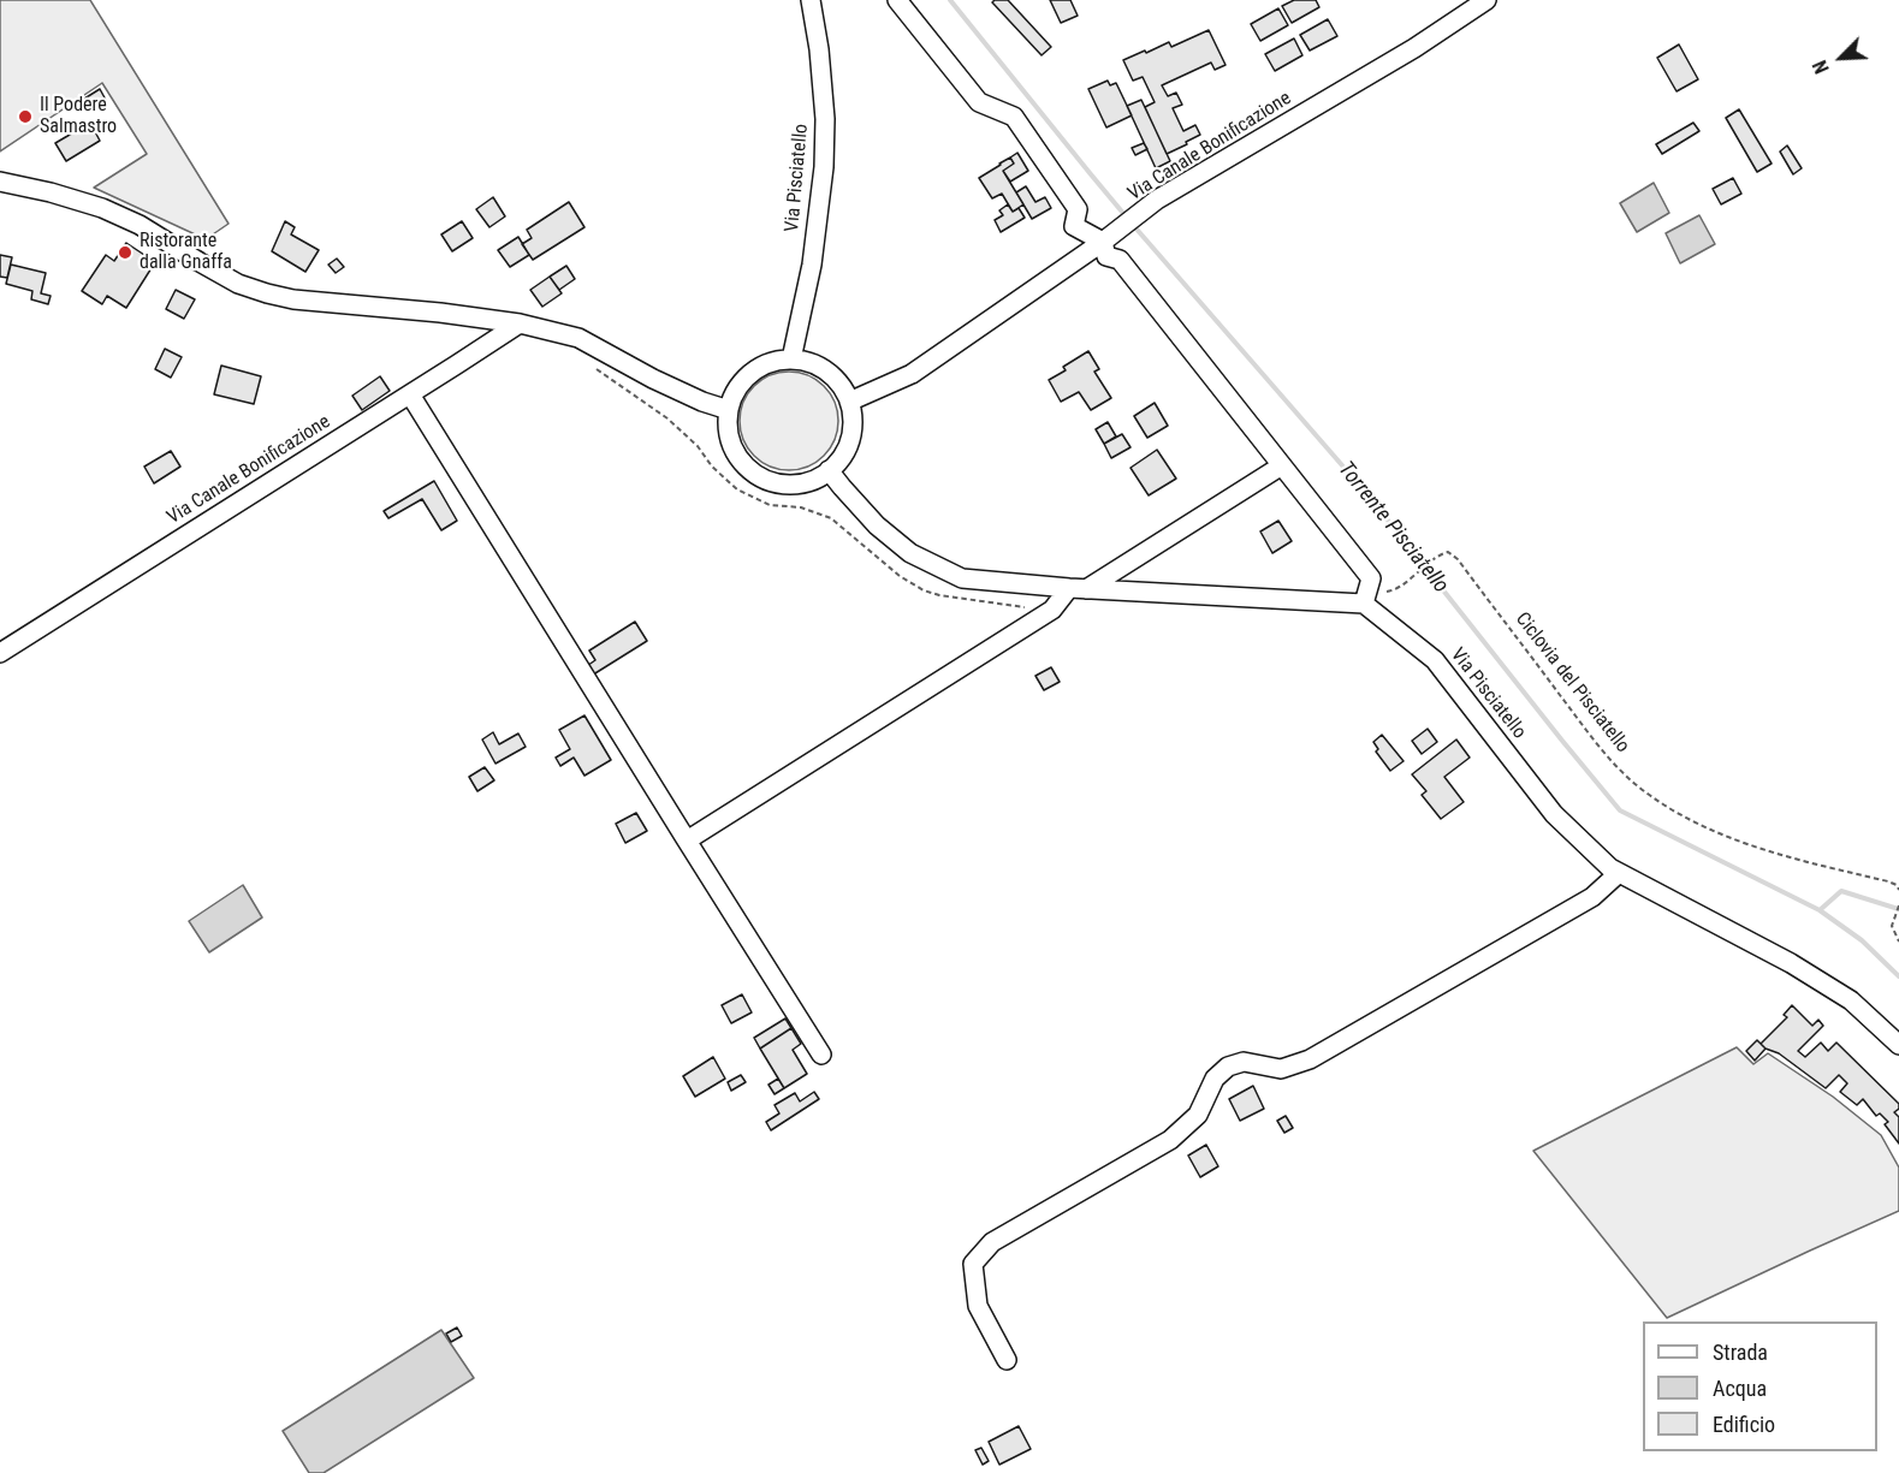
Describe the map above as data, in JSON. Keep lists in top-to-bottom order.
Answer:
{
  "streets": {
    "street": ["Via Canale Bonificazione", "Via Pisciatello"],
    "path": ["Ciclovia del Pisciatello"]
  },
  "crossings": [
    ["Via Canale Bonificazione", "Via Pisciatello"]
  ],
  "water": ["Torrente Pisciatello"],
  "places": ["Il Podere Salmastro", "Ristorante dalla Gnaffa"],
  "legend": ["Strada", "Acqua", "Edificio"],
  "north": "bottom left"
}
